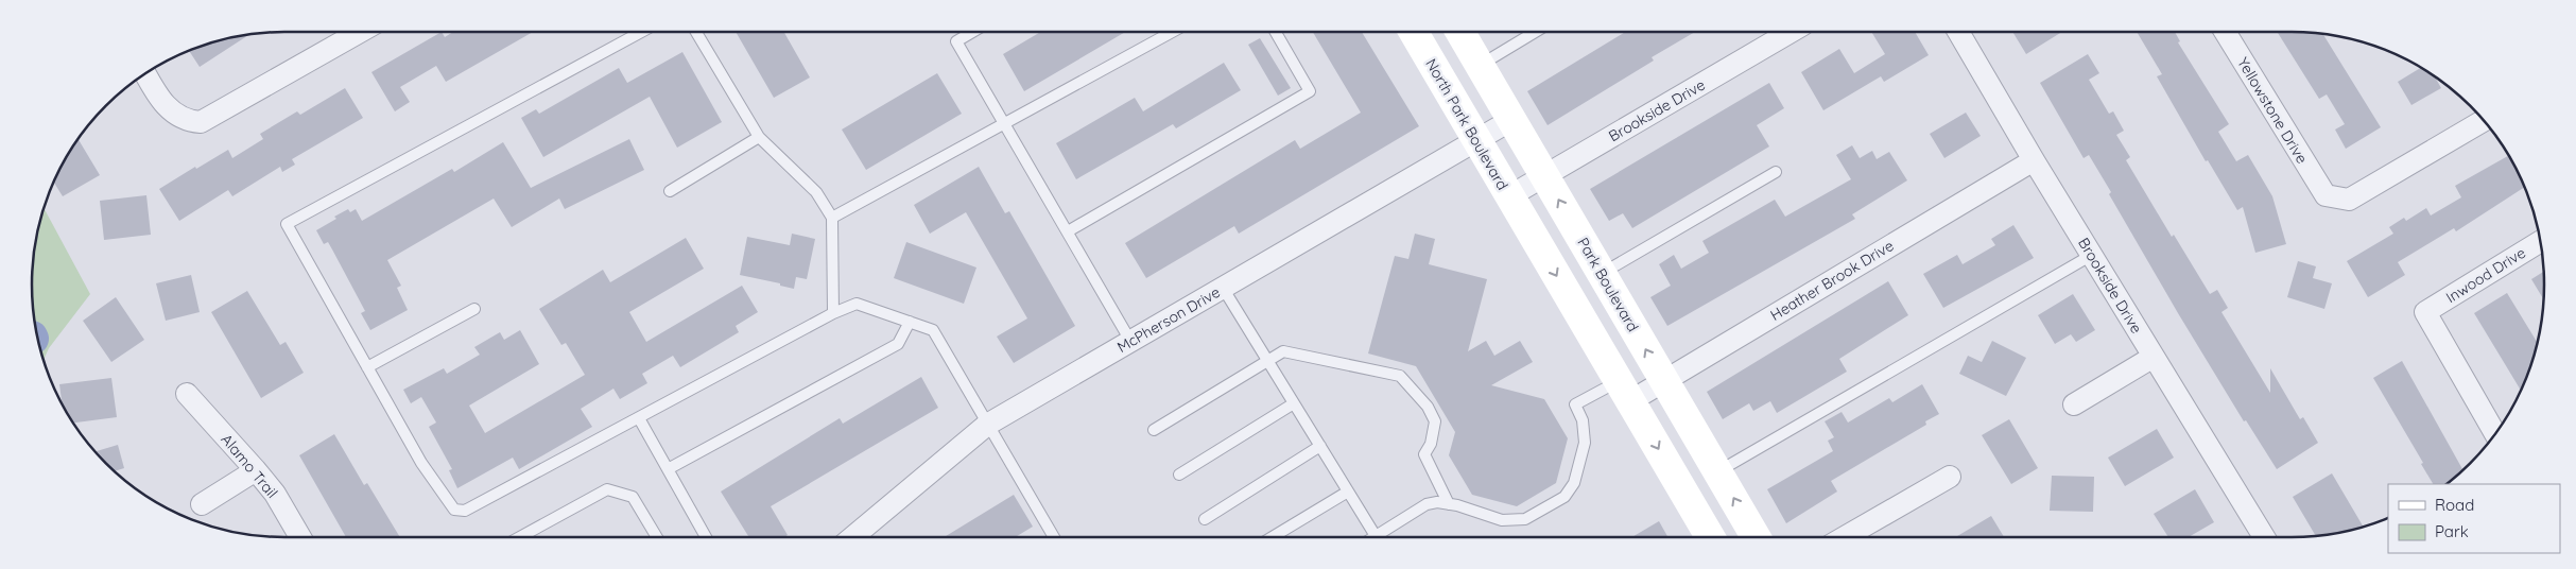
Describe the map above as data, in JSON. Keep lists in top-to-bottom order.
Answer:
{
  "streets": {
    "main road": ["North Park Boulevard", "Park Boulevard"],
    "street": [
      "Brookside Drive",
      "Yellowstone Drive",
      "Inwood Drive",
      "Heather Brook Drive",
      "McPherson Drive",
      "Alamo Trail"
    ]
  },
  "crossings": [
    ["Brookside Drive", "North Park Boulevard"],
    ["Brookside Drive", "Heather Brook Drive"],
    ["Brookside Drive", "Park Boulevard"],
    ["North Park Boulevard", "McPherson Drive"],
    ["Heather Brook Drive", "Park Boulevard"],
    ["Park Boulevard", "McPherson Drive"]
  ],
  "legend": ["Road", "Park"]
}
